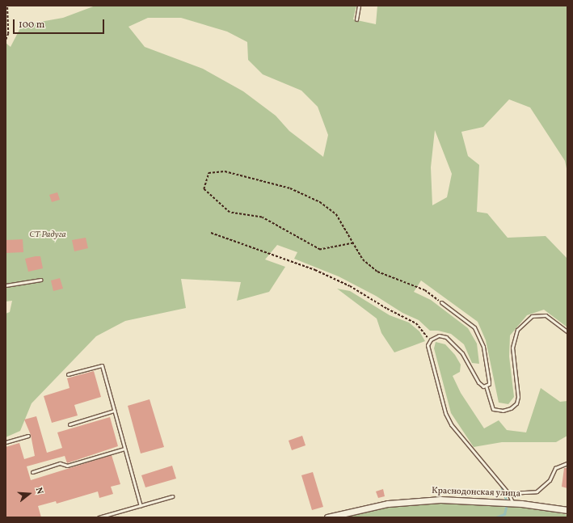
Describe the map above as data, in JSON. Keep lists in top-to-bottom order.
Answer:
{
  "streets": {
    "street": ["Краснодонская улица"]
  },
  "parks": ["СТ Радуга"],
  "scale_bar": "100 m",
  "north": "right"
}
